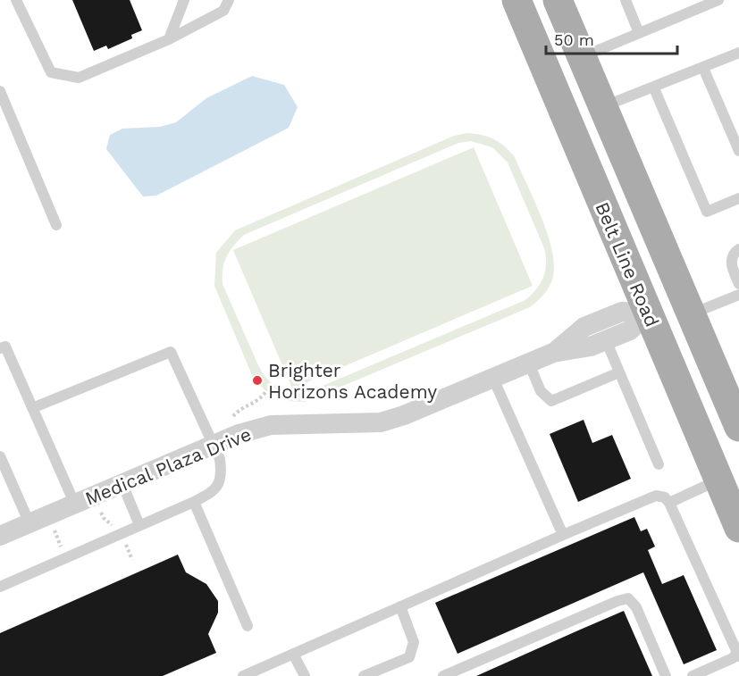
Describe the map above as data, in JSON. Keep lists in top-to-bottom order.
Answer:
{
  "streets": {
    "main road": ["Belt Line Road"],
    "street": ["Medical Plaza Drive"]
  },
  "crossings": [
    ["Belt Line Road", "Medical Plaza Drive"]
  ],
  "places": ["Brighter Horizons Academy"],
  "scale_bar": "50 m"
}
